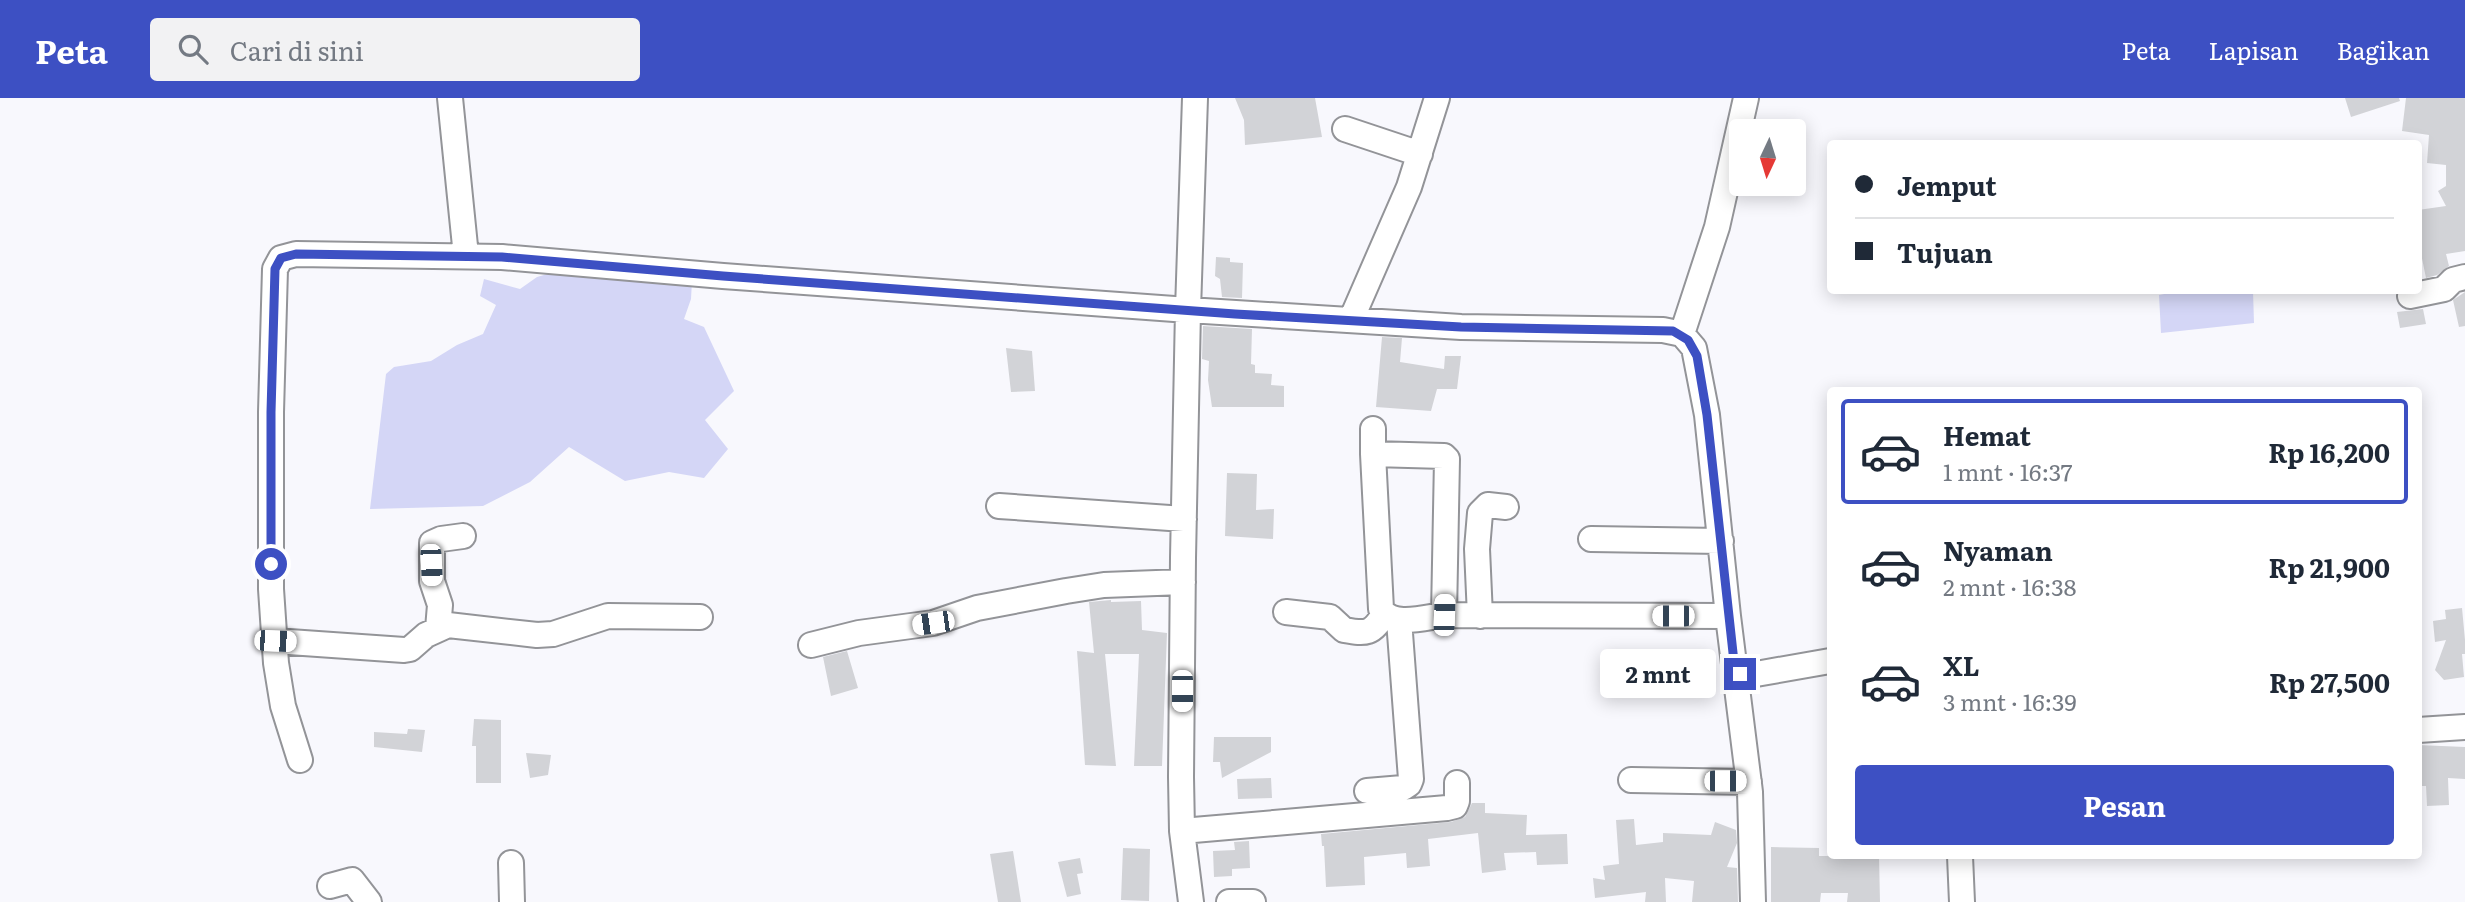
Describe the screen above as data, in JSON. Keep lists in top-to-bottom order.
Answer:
{
  "north": "bottom",
  "page": {
    "header": "Peta",
    "search": "Cari di sini",
    "nav": ["Peta", "Lapisan", "Bagikan"],
    "banner": ["Jemput", "Tujuan"],
    "list": [
      {
        "name": "Hemat",
        "note": "1 mnt · 16:37",
        "value": "Rp 16,200"
      },
      {
        "name": "Nyaman",
        "note": "2 mnt · 16:38",
        "value": "Rp 21,900"
      },
      {
        "name": "XL",
        "note": "3 mnt · 16:39",
        "value": "Rp 27,500"
      }
    ],
    "bubble": "2 mnt",
    "buttons": "Pesan"
  }
}
